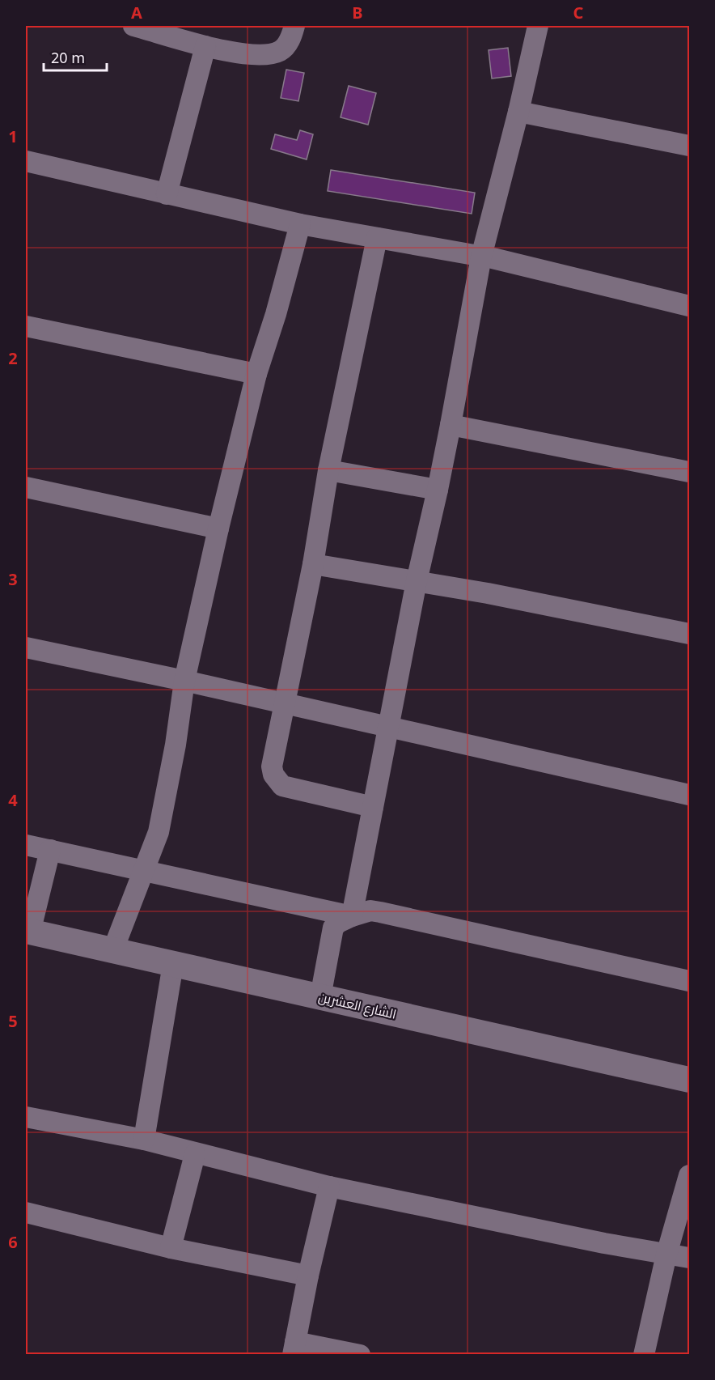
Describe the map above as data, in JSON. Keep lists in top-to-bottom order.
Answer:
{
  "streets": {
    "street": ["الشارع العشرين"]
  },
  "scale_bar": "20 m",
  "grid": {
    "columns": ["A", "B", "C"],
    "rows": [
      "1",
      "2",
      "3",
      "4",
      "5",
      "6"
    ]
  }
}
